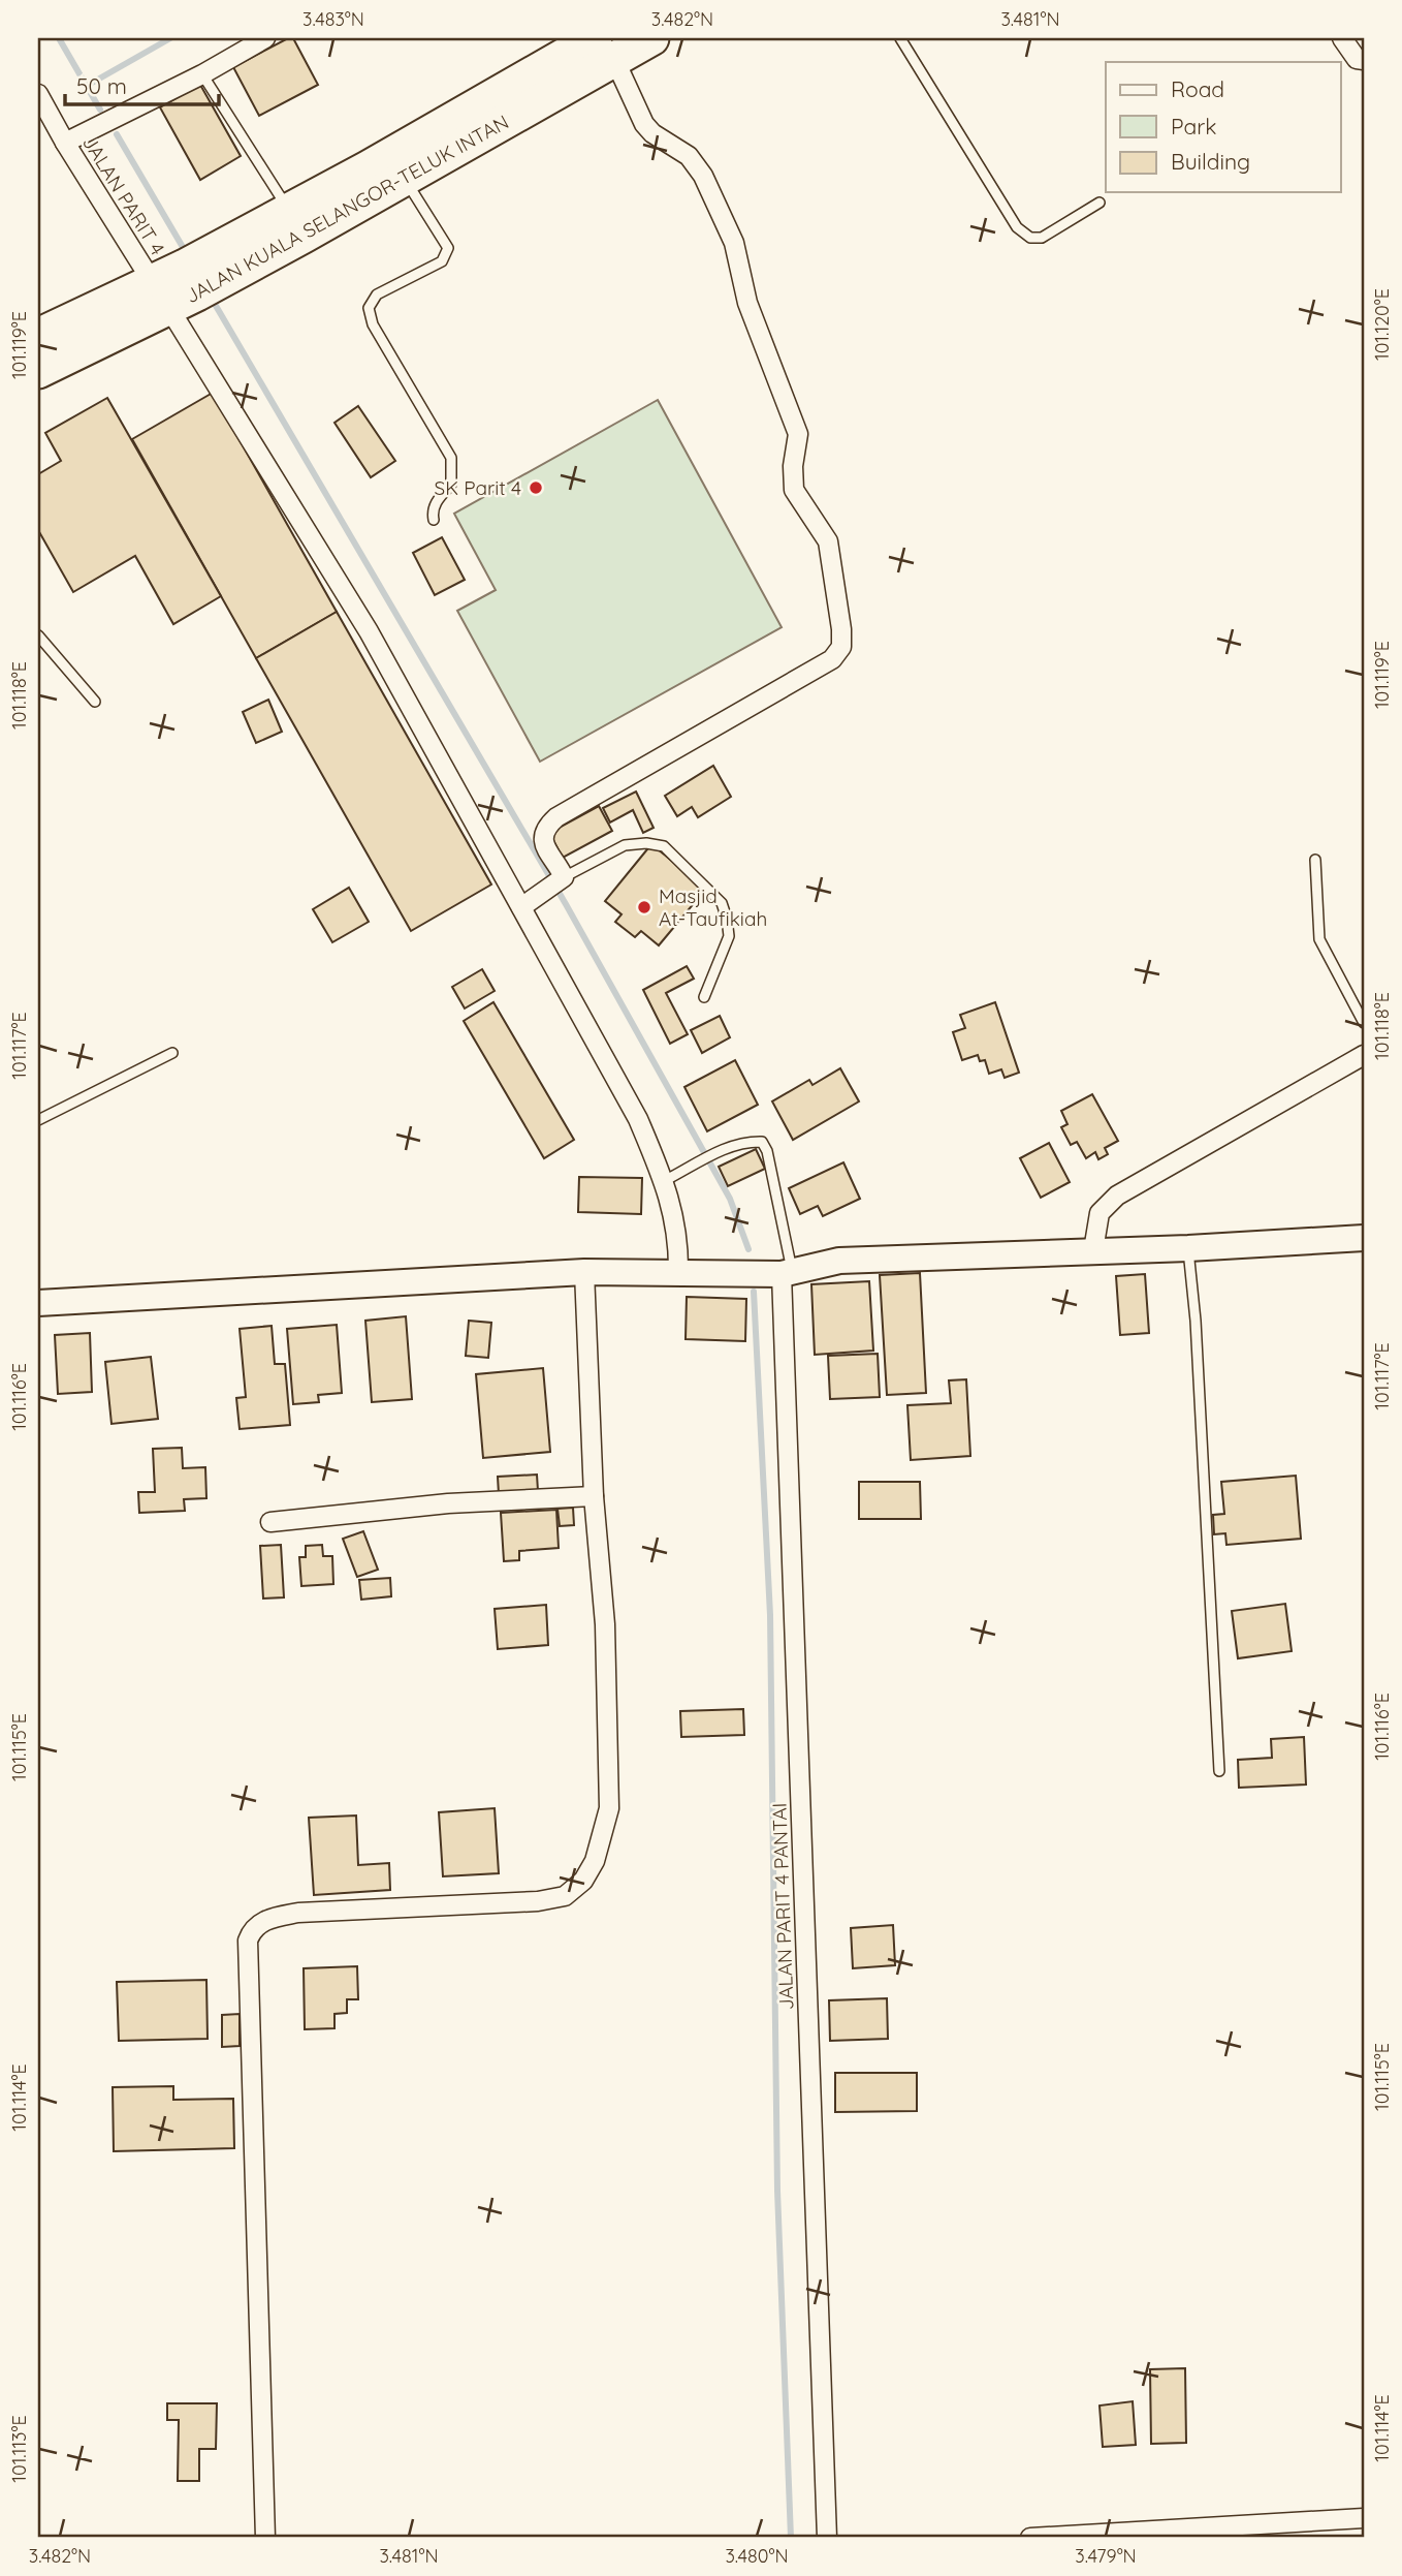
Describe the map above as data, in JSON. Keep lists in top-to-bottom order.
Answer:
{
  "streets": {
    "highway": ["JALAN KUALA SELANGOR-TELUK INTAN"],
    "street": ["JALAN PARIT 4", "JALAN PARIT 4 PANTAI"]
  },
  "crossings": [
    ["JALAN PARIT 4", "JALAN KUALA SELANGOR-TELUK INTAN"]
  ],
  "places": ["SK Parit 4", "Masjid At-Taufikiah"],
  "legend": ["Road", "Park", "Building"],
  "scale_bar": "50 m",
  "coordinates": [
    "3.483°N",
    "3.482°N",
    "3.481°N",
    "101.120°E",
    "101.119°E",
    "101.118°E",
    "101.117°E",
    "101.116°E",
    "101.115°E",
    "101.114°E",
    "101.113°E",
    "3.480°N",
    "3.479°N"
  ]
}
